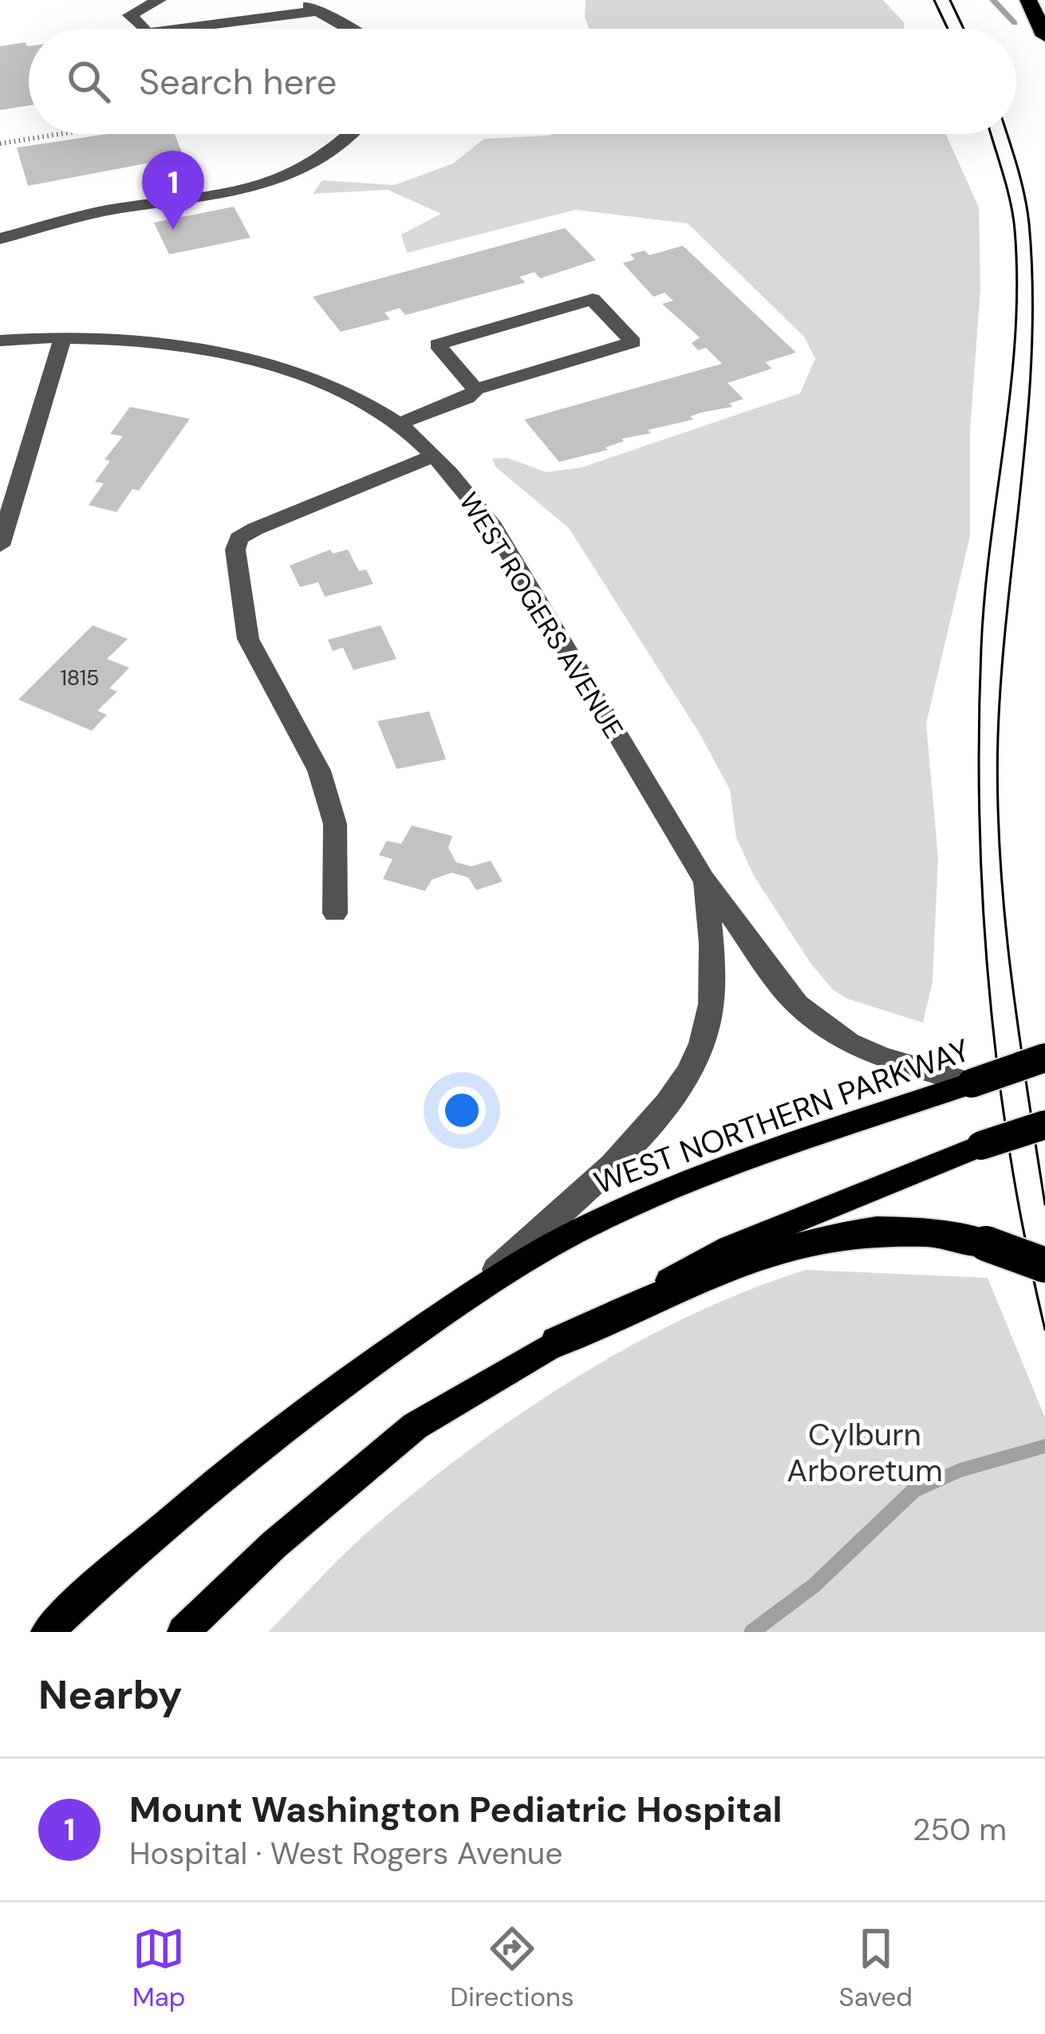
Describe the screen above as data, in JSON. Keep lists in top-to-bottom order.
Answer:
{
  "streets": {
    "main road": ["WEST NORTHERN PARKWAY"],
    "street": ["WEST ROGERS AVENUE"]
  },
  "crossings": [
    ["WEST ROGERS AVENUE", "WEST NORTHERN PARKWAY"]
  ],
  "parks": ["Cylburn Arboretum"],
  "house_numbers": ["1815"],
  "page": {
    "search": "Search here",
    "pins": "1",
    "heading": "Nearby",
    "list": [
      {
        "mark": "1",
        "name": "Mount Washington Pediatric Hospital",
        "note": "Hospital · West Rogers Avenue",
        "value": "250 m"
      }
    ],
    "nav": ["Map", "Directions", "Saved"]
  }
}
